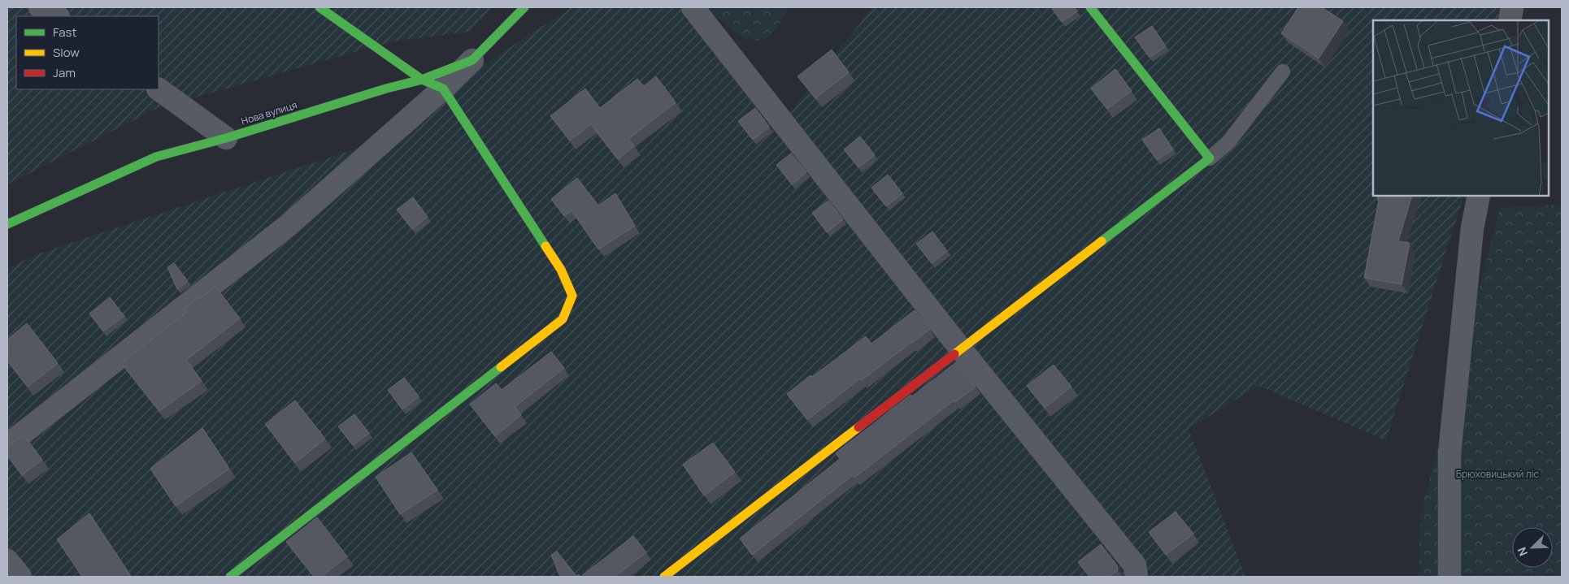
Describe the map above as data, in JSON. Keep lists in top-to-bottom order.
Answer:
{
  "streets": {
    "street": ["Нова вулиця"]
  },
  "parks": ["Брюховицький ліс"],
  "legend": ["Fast", "Slow", "Jam"],
  "north": "bottom left"
}
